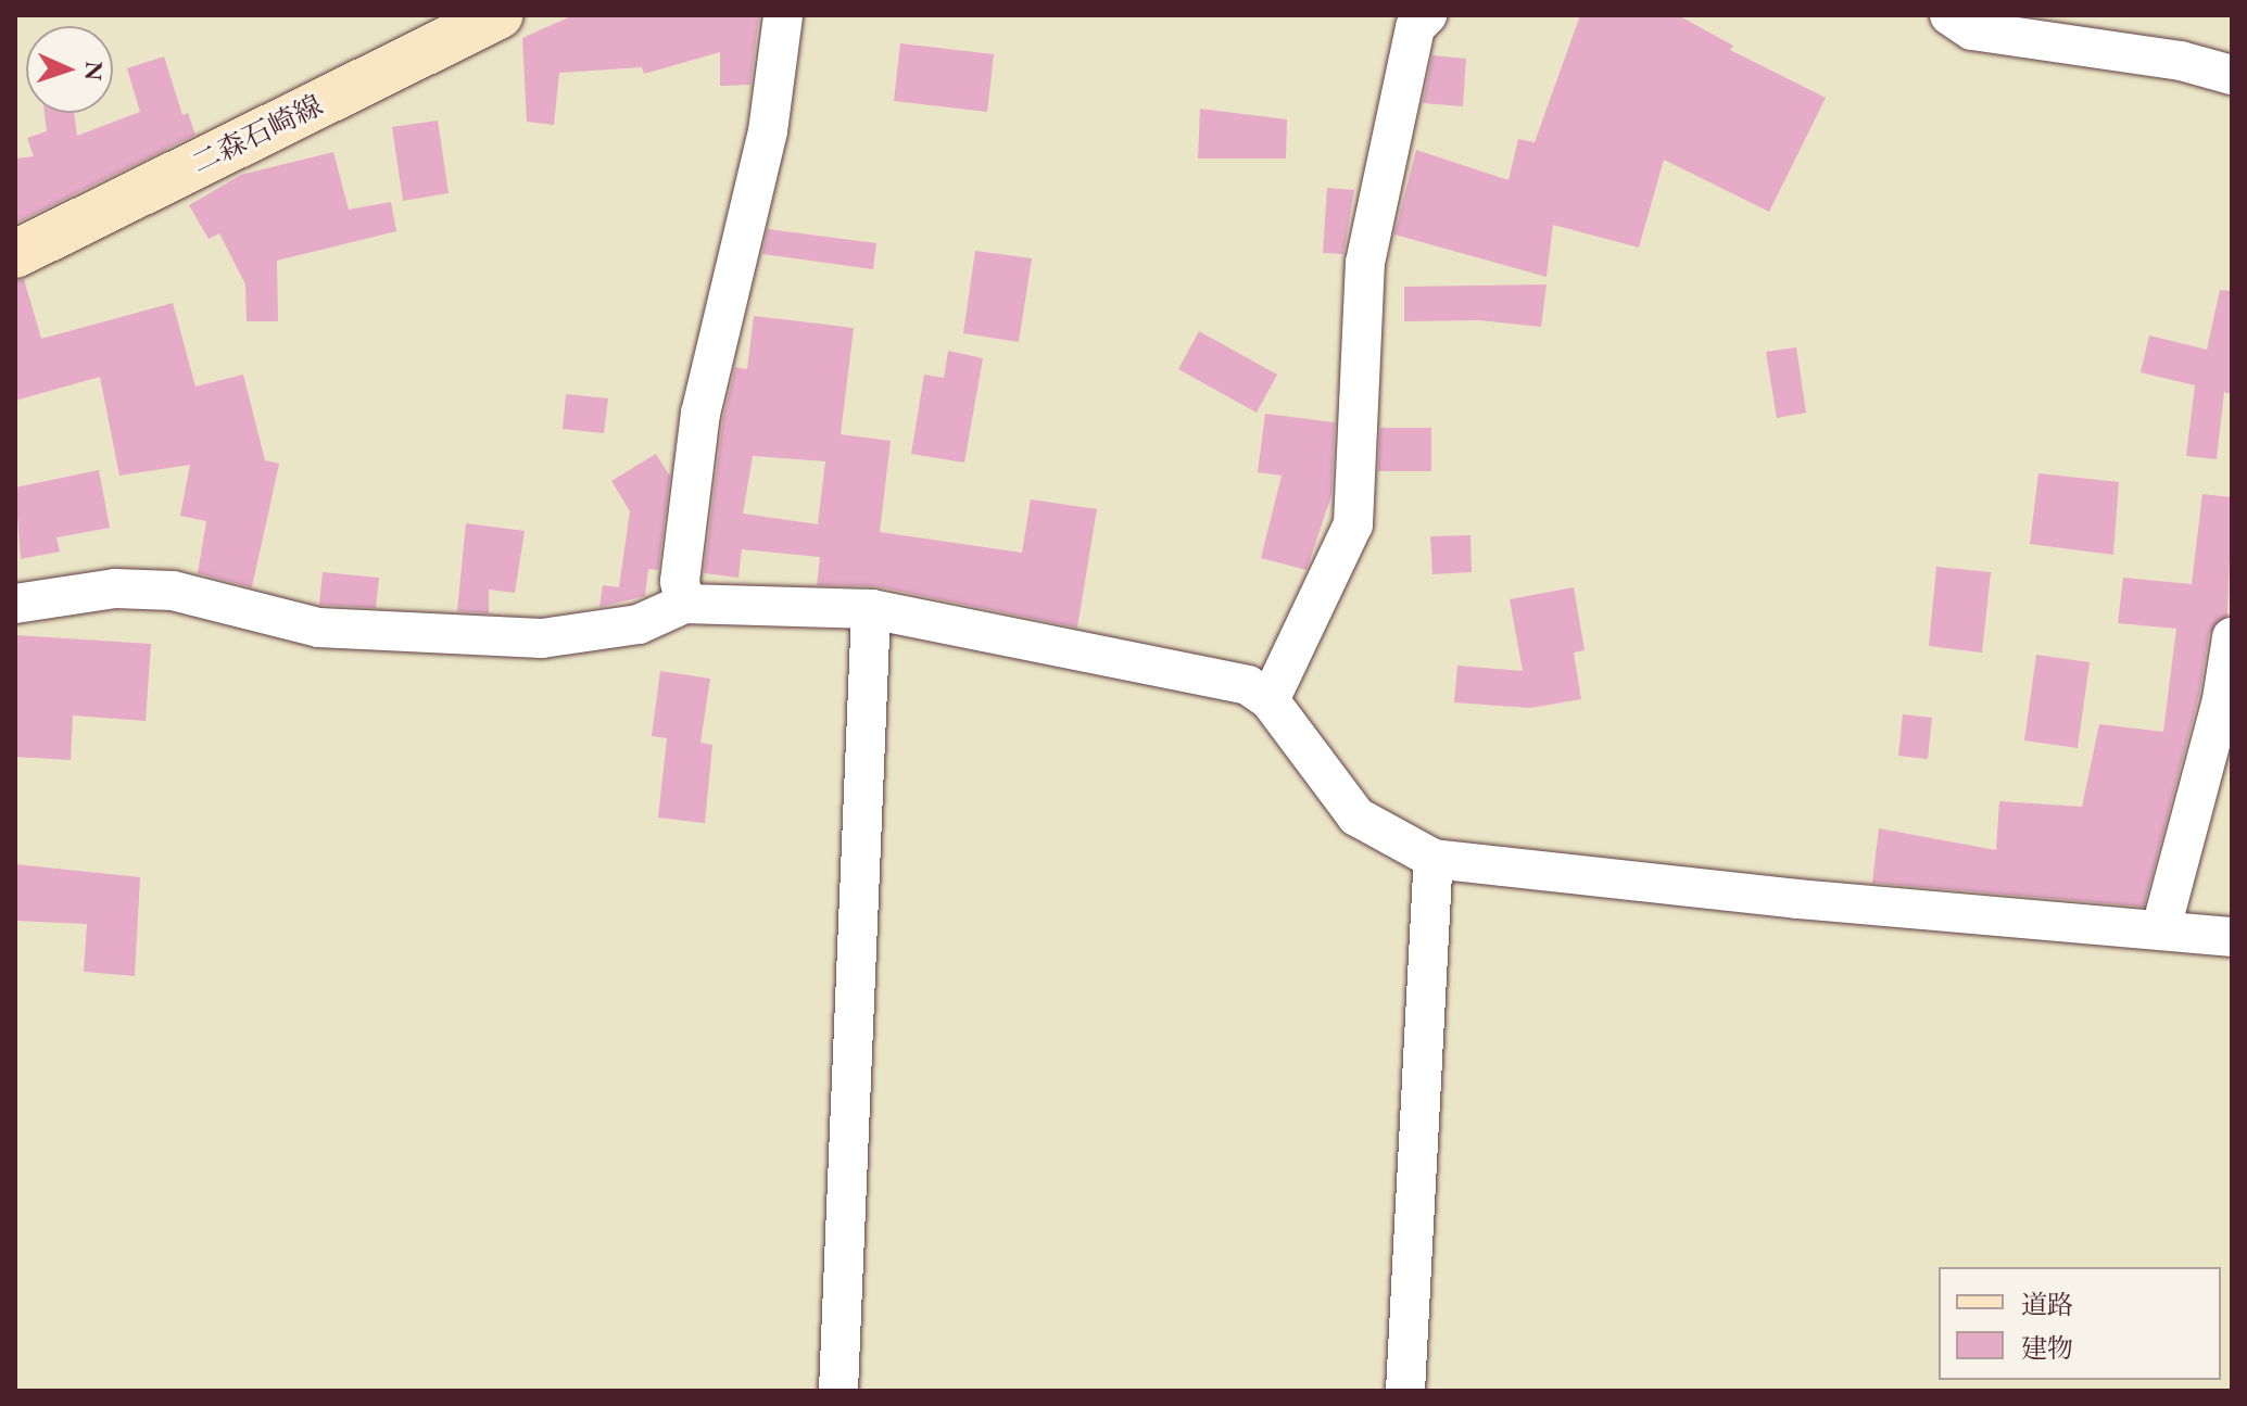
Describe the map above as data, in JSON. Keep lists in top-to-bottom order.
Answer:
{
  "streets": {
    "main road": ["二森石崎線"]
  },
  "legend": ["道路", "建物"],
  "north": "right"
}
